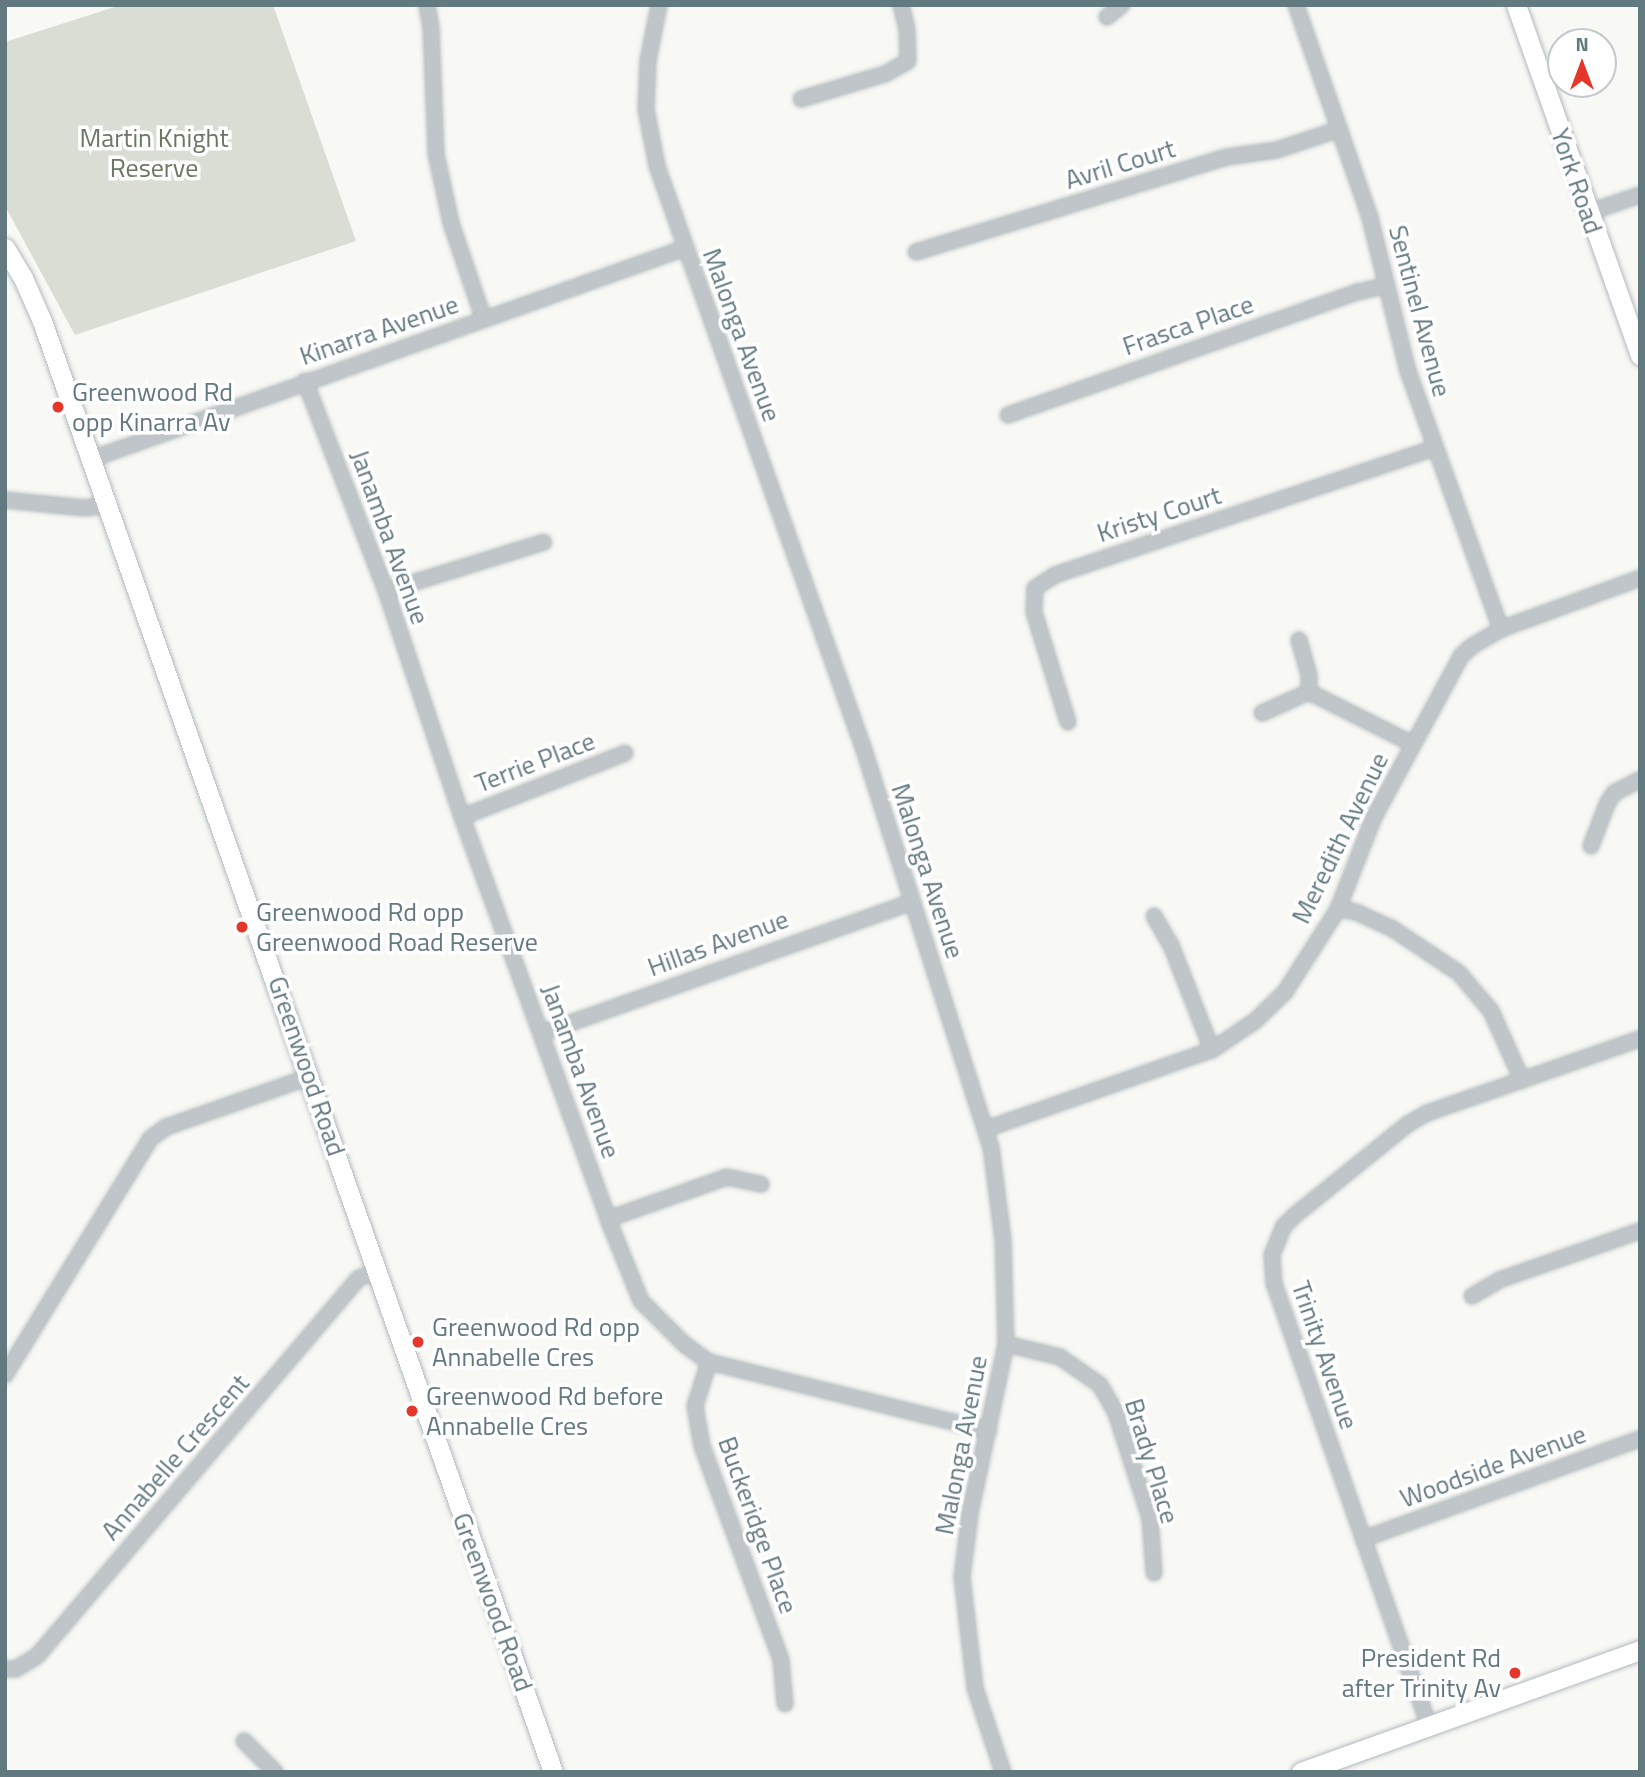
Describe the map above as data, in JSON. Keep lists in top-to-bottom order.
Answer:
{
  "streets": {
    "street": [
      "Avril Court",
      "York Road",
      "Sentinel Avenue",
      "Frasca Place",
      "Kinarra Avenue",
      "Malonga Avenue",
      "Kristy Court",
      "Janamba Avenue",
      "Terrie Place",
      "Meredith Avenue",
      "Hillas Avenue",
      "Greenwood Road",
      "Trinity Avenue",
      "Annabelle Crescent",
      "Brady Place",
      "Woodside Avenue",
      "Buckeridge Place"
    ]
  },
  "crossings": [
    ["Avril Court", "Sentinel Avenue"],
    ["Sentinel Avenue", "Frasca Place"],
    ["Sentinel Avenue", "Kristy Court"],
    ["Sentinel Avenue", "Meredith Avenue"],
    ["Kinarra Avenue", "Malonga Avenue"],
    ["Kinarra Avenue", "Janamba Avenue"],
    ["Kinarra Avenue", "Greenwood Road"],
    ["Malonga Avenue", "Janamba Avenue"],
    ["Malonga Avenue", "Meredith Avenue"],
    ["Malonga Avenue", "Hillas Avenue"],
    ["Malonga Avenue", "Brady Place"],
    ["Janamba Avenue", "Terrie Place"],
    ["Janamba Avenue", "Hillas Avenue"],
    ["Janamba Avenue", "Buckeridge Place"],
    ["Greenwood Road", "Annabelle Crescent"],
    ["Trinity Avenue", "Woodside Avenue"]
  ],
  "parks": ["Martin Knight Reserve"],
  "places": [
    "Greenwood Rd opp Kinarra Av",
    "Greenwood Rd opp Greenwood Road Reserve",
    "Greenwood Rd opp Annabelle Cres",
    "Greenwood Rd before Annabelle Cres",
    "President Rd after Trinity Av"
  ],
  "north": "top"
}
